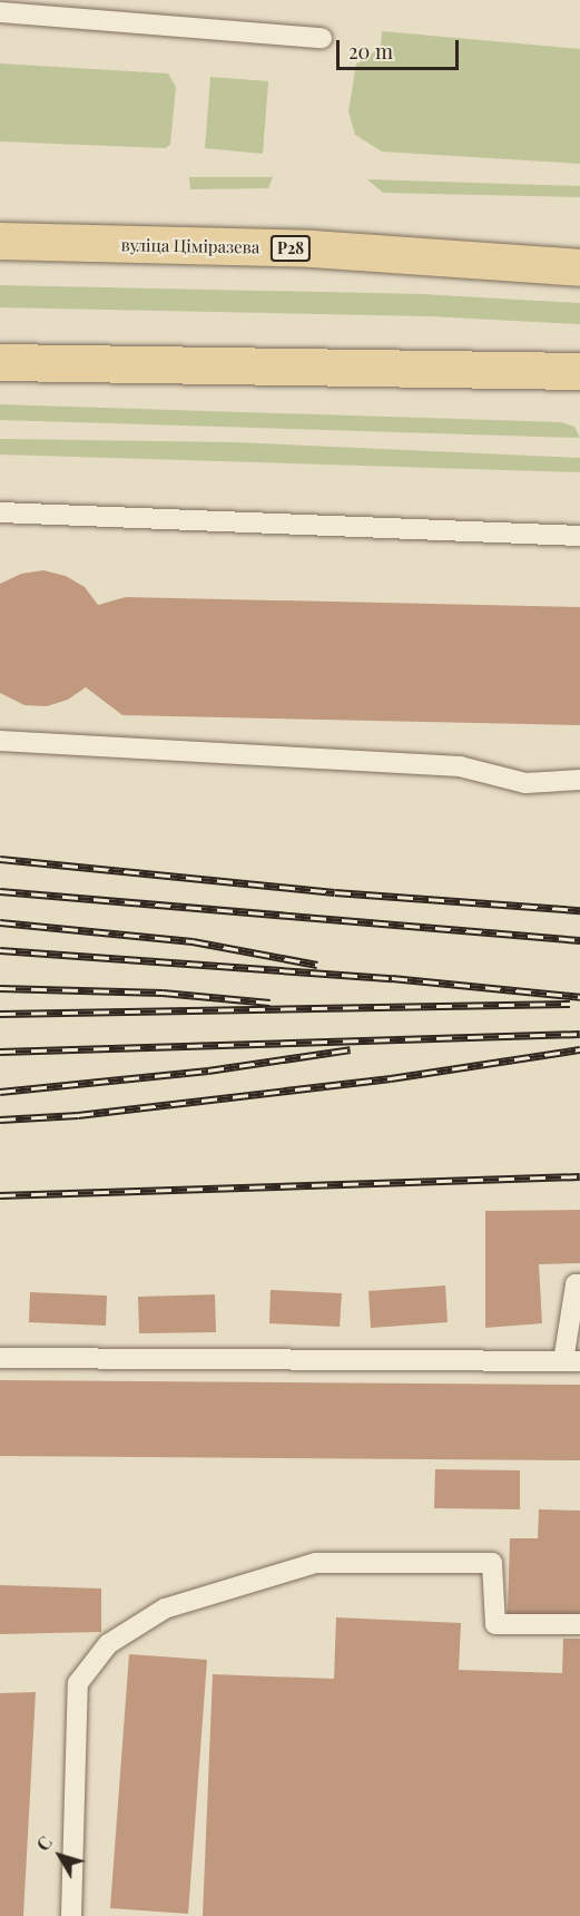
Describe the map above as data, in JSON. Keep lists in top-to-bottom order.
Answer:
{
  "streets": {
    "main road": ["вуліца Ціміразева", "Р28"]
  },
  "scale_bar": "20 m",
  "north": "top left"
}
